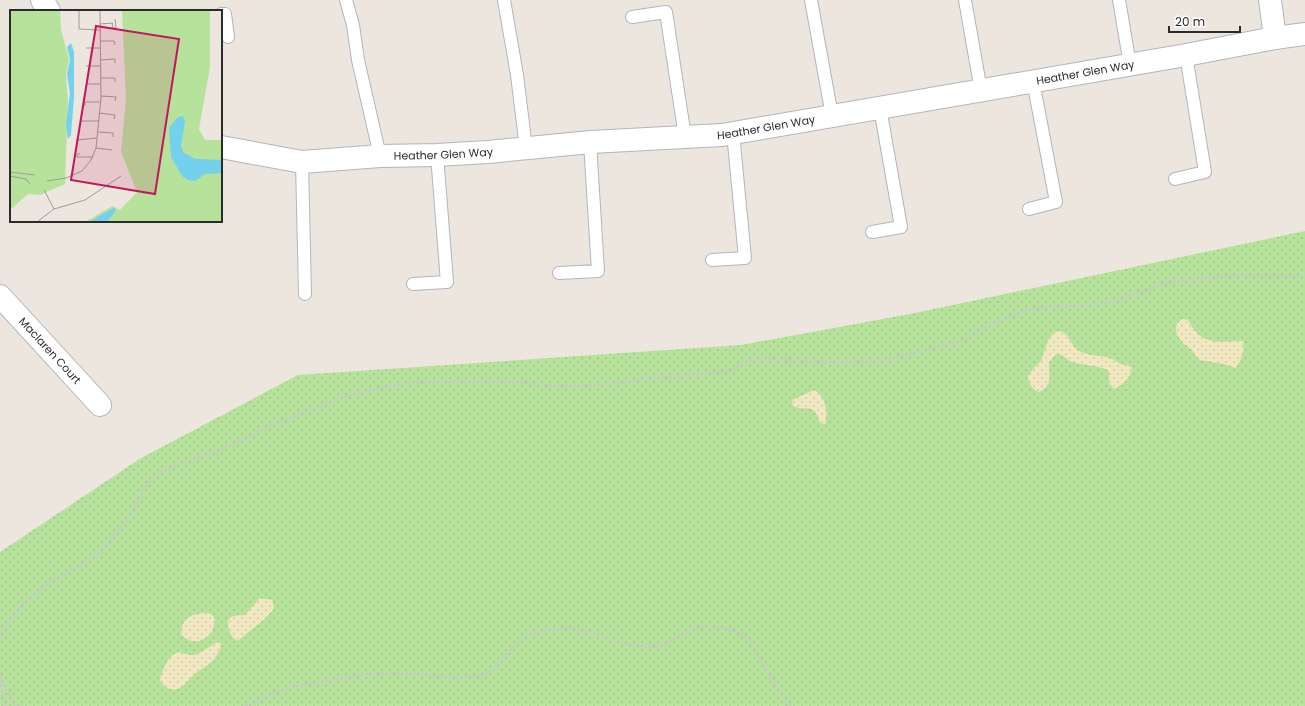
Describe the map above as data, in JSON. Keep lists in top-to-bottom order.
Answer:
{
  "streets": {
    "street": ["Heather Glen Way", "Maclaren Court"]
  },
  "scale_bar": "20 m"
}
